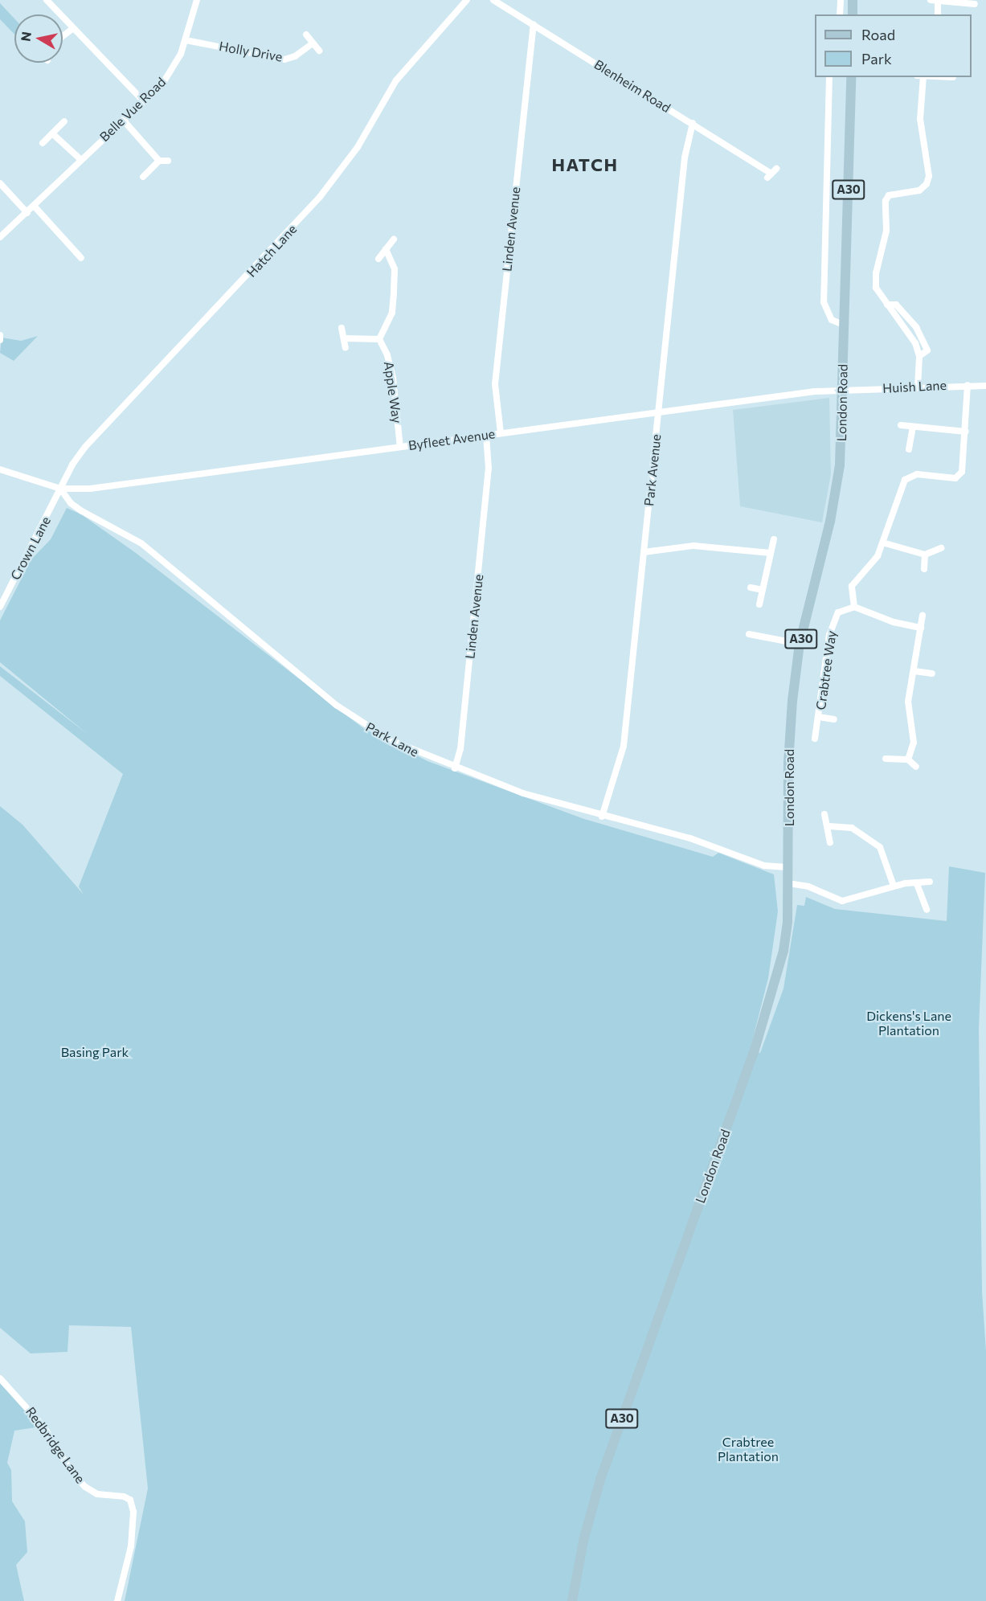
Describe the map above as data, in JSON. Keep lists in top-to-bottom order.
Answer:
{
  "streets": {
    "main road": ["A30", "London Road"],
    "street": [
      "Holly Drive",
      "Blenheim Road",
      "Belle Vue Road",
      "Linden Avenue",
      "Hatch Lane",
      "Huish Lane",
      "Apple Way",
      "Byfleet Avenue",
      "Park Avenue",
      "Crown Lane",
      "Crabtree Way",
      "Park Lane",
      "Redbridge Lane"
    ]
  },
  "crossings": [
    ["Holly Drive", "Belle Vue Road"],
    ["Blenheim Road", "Linden Avenue"],
    ["Blenheim Road", "Park Avenue"],
    ["Linden Avenue", "Byfleet Avenue"],
    ["Linden Avenue", "Park Lane"],
    ["Hatch Lane", "Byfleet Avenue"],
    ["Hatch Lane", "Crown Lane"],
    ["Hatch Lane", "Park Lane"],
    ["Huish Lane", "London Road"],
    ["Huish Lane", "Byfleet Avenue"],
    ["Apple Way", "Byfleet Avenue"],
    ["London Road", "Byfleet Avenue"],
    ["London Road", "Park Lane"],
    ["Byfleet Avenue", "Park Avenue"],
    ["Byfleet Avenue", "Crown Lane"],
    ["Byfleet Avenue", "Park Lane"],
    ["Park Avenue", "Park Lane"],
    ["Crown Lane", "Park Lane"]
  ],
  "districts": ["HATCH"],
  "parks": ["Dickens's Lane Plantation", "Basing Park", "Crabtree Plantation"],
  "legend": ["Road", "Park"],
  "north": "left"
}
